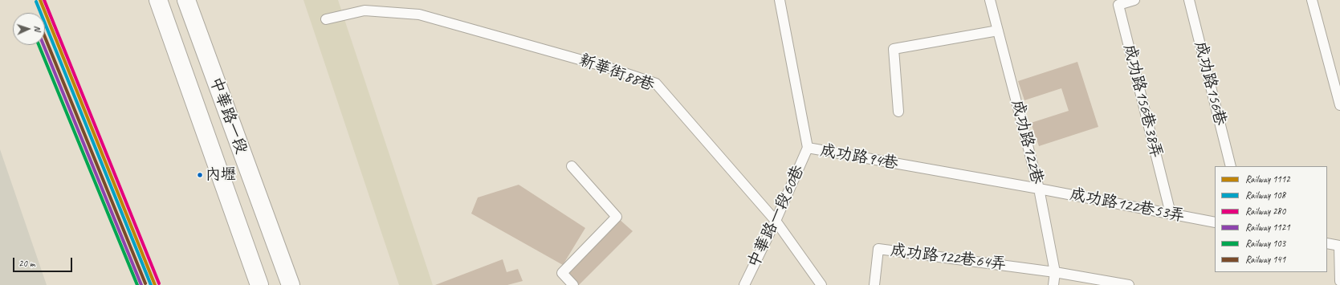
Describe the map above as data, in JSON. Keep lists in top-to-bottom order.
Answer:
{
  "streets": {
    "main road": ["中華路一段"],
    "lane": [
      "新華街88巷",
      "成功路156巷",
      "成功路156巷38弄",
      "成功路122巷",
      "成功路94巷",
      "成功路122巷53弄",
      "中華路一段60巷",
      "成功路122巷64弄"
    ]
  },
  "crossings": [
    ["新華街88巷", "中華路一段60巷"],
    ["成功路156巷38弄", "成功路122巷53弄"],
    ["成功路122巷", "成功路94巷"],
    ["成功路122巷", "成功路122巷53弄"],
    ["成功路122巷", "成功路122巷64弄"],
    ["成功路94巷", "成功路122巷53弄"],
    ["成功路94巷", "中華路一段60巷"]
  ],
  "places": ["內壢"],
  "lines": [
    "rail line 1112",
    "rail line 280",
    "rail line 108",
    "rail line 141",
    "rail line 1121",
    "rail line 103"
  ],
  "legend": [
    "Railway 1112",
    "Railway 108",
    "Railway 280",
    "Railway 1121",
    "Railway 103",
    "Railway 141"
  ],
  "scale_bar": "20 m",
  "north": "right"
}
